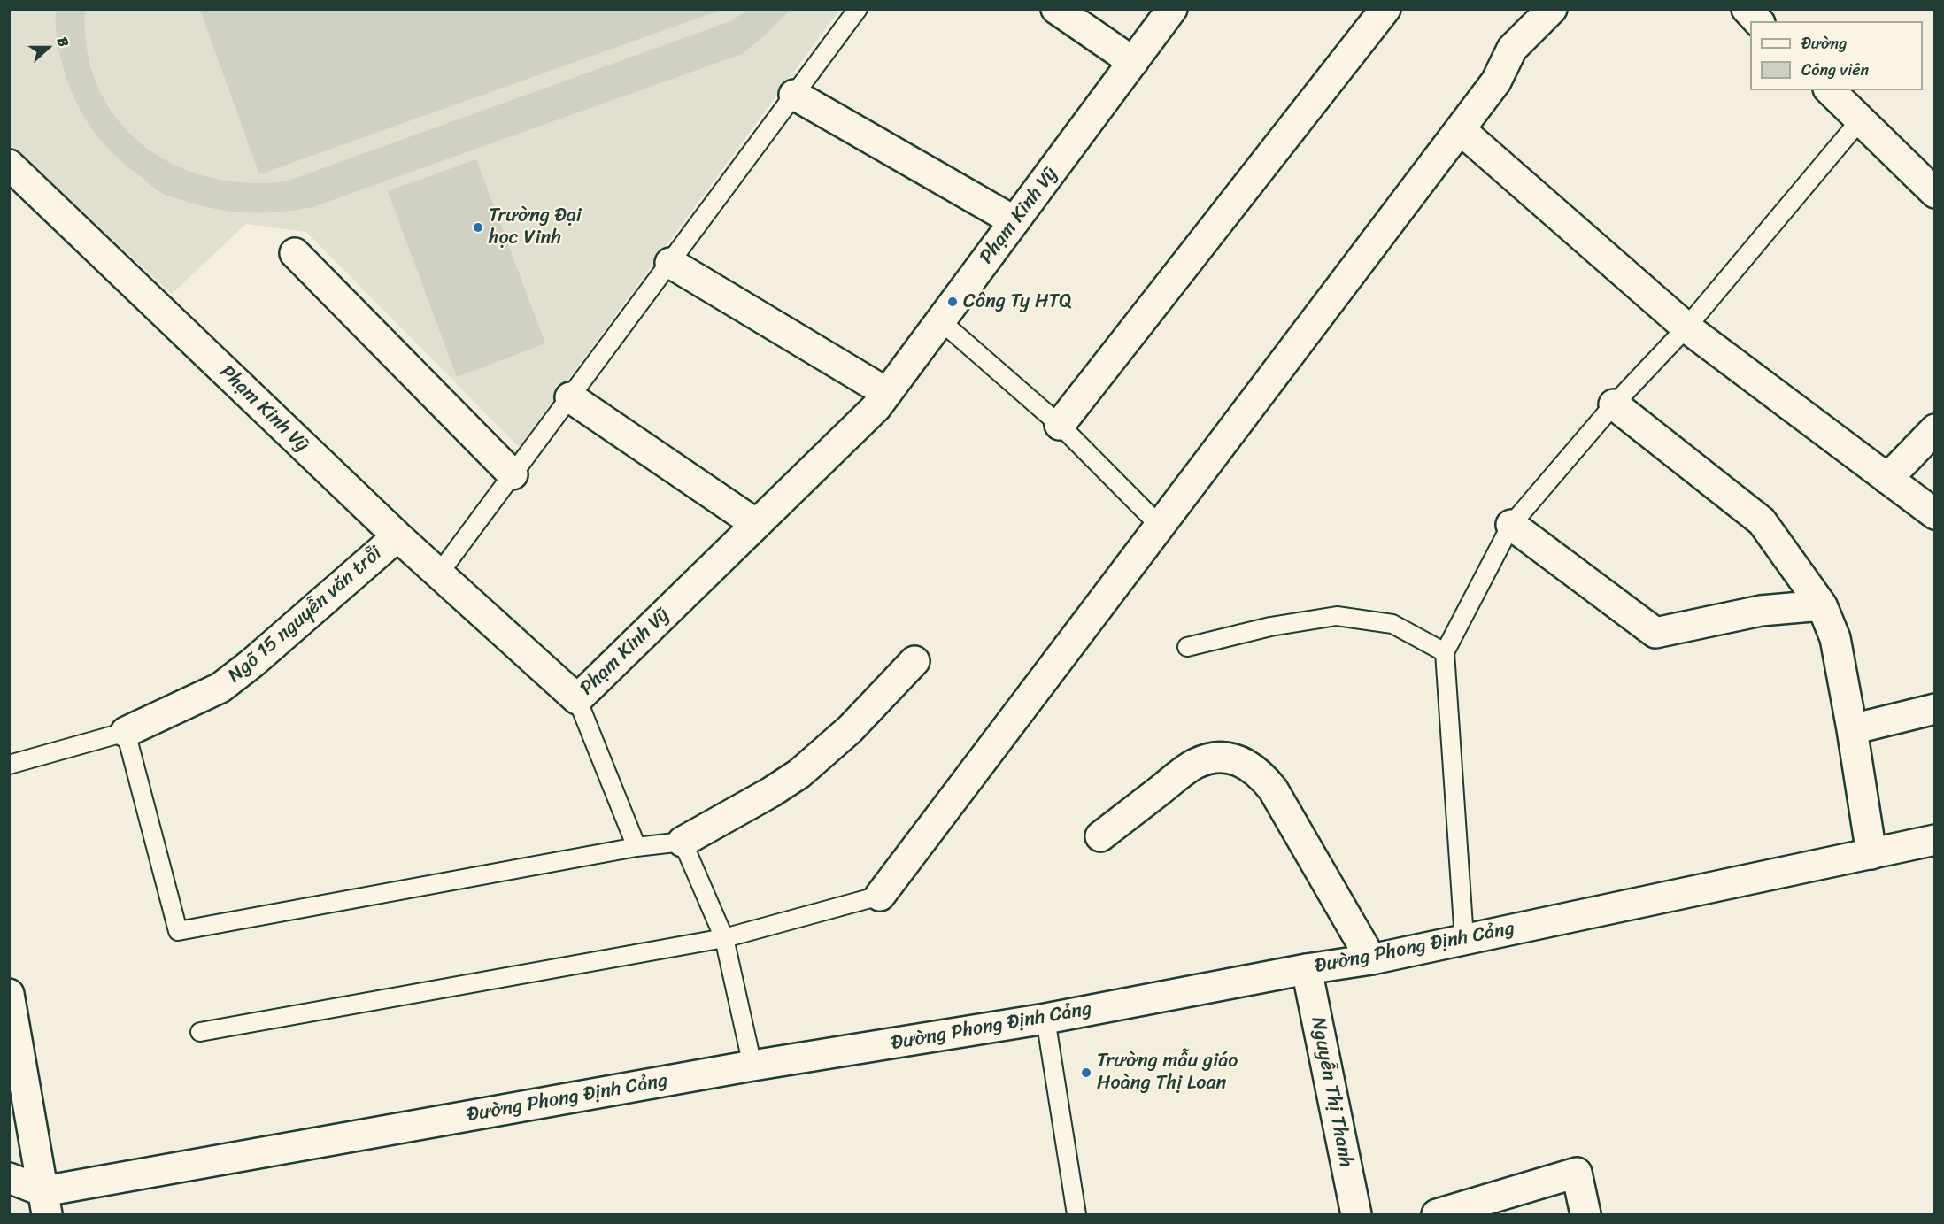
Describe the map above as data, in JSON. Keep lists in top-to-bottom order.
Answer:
{
  "streets": {
    "street": [
      "Phạm Kinh Vỹ",
      "Ngõ 15 nguyễn văn trỗi",
      "Đường Phong Định Cảng",
      "Nguyễn Thị Thanh"
    ]
  },
  "crossings": [
    ["Phạm Kinh Vỹ", "Ngõ 15 nguyễn văn trỗi"],
    ["Đường Phong Định Cảng", "Nguyễn Thị Thanh"]
  ],
  "places": ["Trường Đại học Vinh", "Công Ty HTQ", "Trường mẫu giáo Hoàng Thị Loan"],
  "legend": ["Đường", "Công viên"],
  "north": "right"
}
